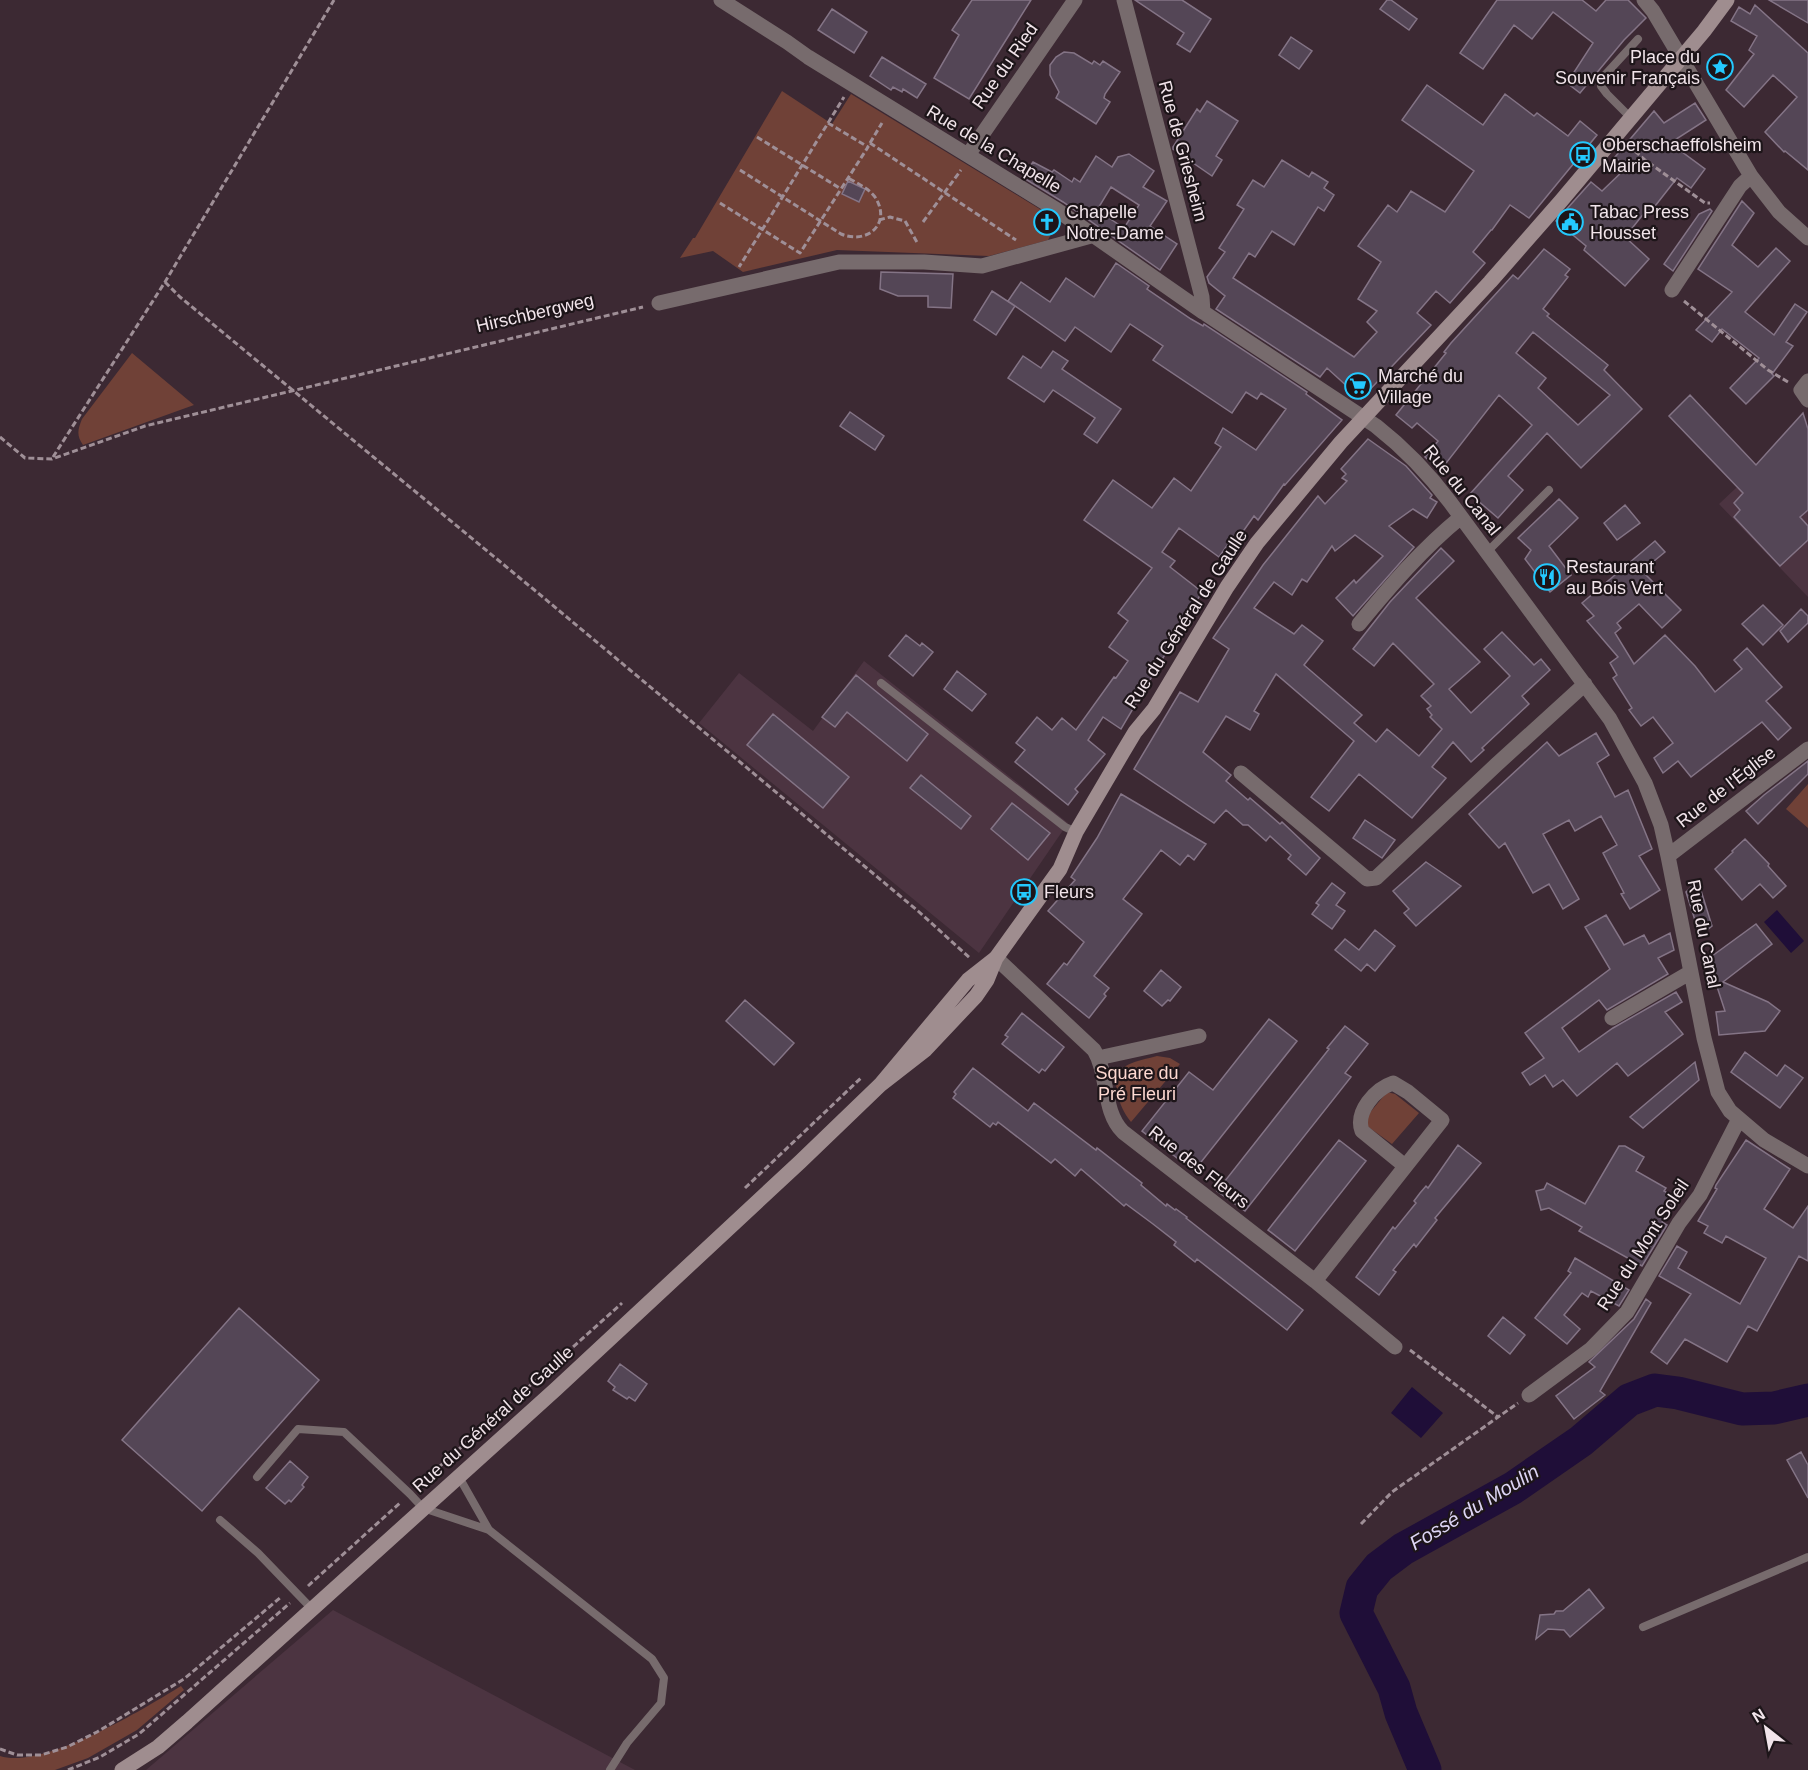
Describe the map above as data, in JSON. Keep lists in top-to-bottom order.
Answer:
{
  "streets": {
    "street": [
      "Rue du Ried",
      "Rue de la Chapelle",
      "Rue de Griesheim",
      "Rue du Canal",
      "Rue du Général de Gaulle",
      "Rue de l'Église",
      "Rue des Fleurs",
      "Rue du Mont Soleil"
    ],
    "path": ["Hirschbergweg"]
  },
  "crossings": [
    ["Rue du Ried", "Rue de la Chapelle"],
    ["Rue de la Chapelle", "Rue de Griesheim"],
    ["Rue de la Chapelle", "Rue du Canal"],
    ["Rue de la Chapelle", "Rue du Général de Gaulle"],
    ["Rue du Canal", "Rue du Général de Gaulle"],
    ["Rue du Canal", "Rue de l'Église"],
    ["Rue du Canal", "Rue du Mont Soleil"],
    ["Rue du Général de Gaulle", "Rue des Fleurs"]
  ],
  "water": ["Fossé du Moulin"],
  "parks": ["Square du Pré Fleuri"],
  "places": {
    "place": ["Place du Souvenir Français"],
    "bus stop": ["Oberschaeffolsheim Mairie", "Fleurs"],
    "church": ["Chapelle Notre-Dame"],
    "public building": ["Tabac Press Housset"],
    "supermarket": ["Marché du Village"],
    "restaurant": ["Restaurant au Bois Vert"]
  },
  "north": "top left"
}
